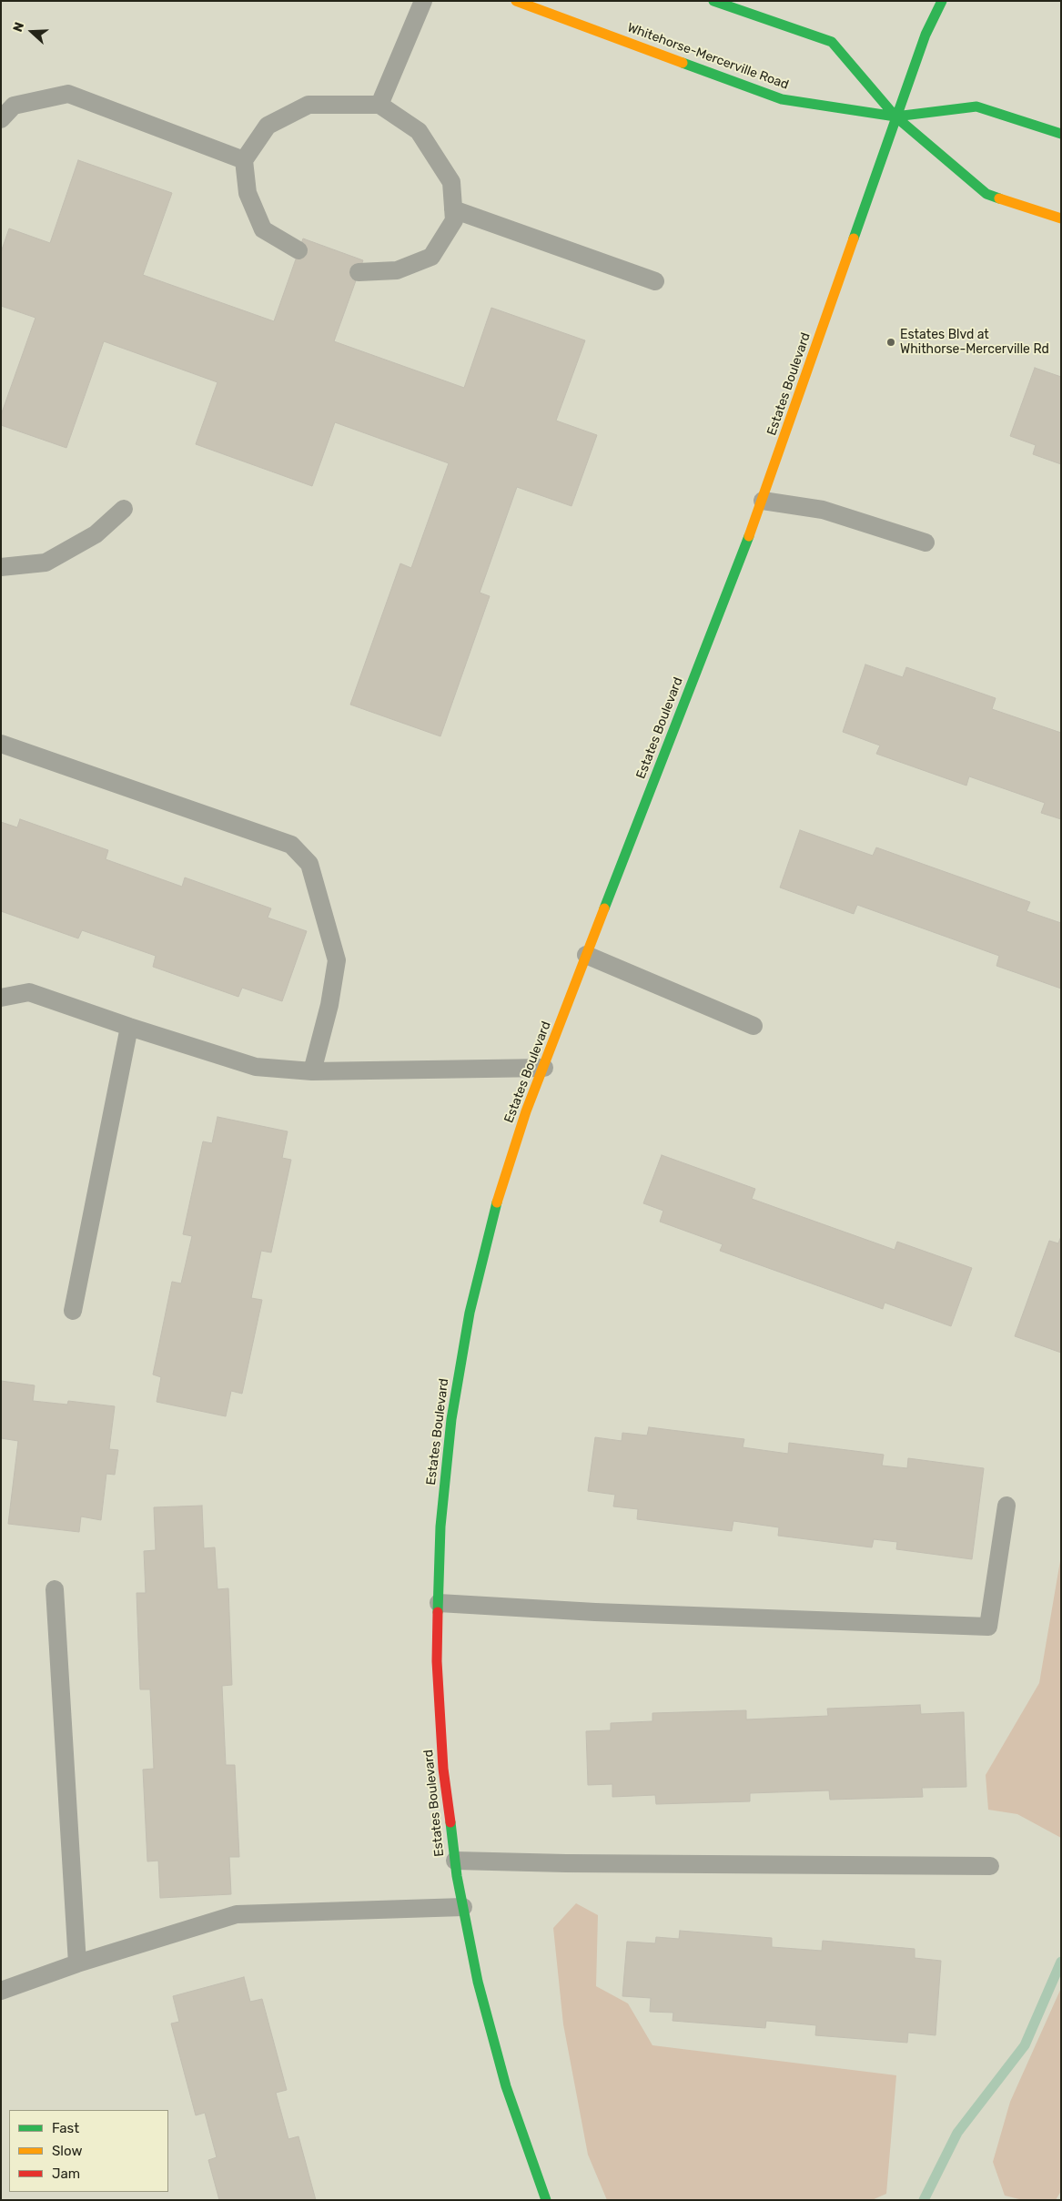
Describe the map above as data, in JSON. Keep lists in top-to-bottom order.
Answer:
{
  "streets": {
    "street": ["Whitehorse-Mercerville Road", "Estates Boulevard"]
  },
  "crossings": [
    ["Whitehorse-Mercerville Road", "Estates Boulevard"]
  ],
  "places": ["Estates Blvd at Whithorse-Mercerville Rd"],
  "legend": ["Fast", "Slow", "Jam"],
  "north": "left"
}
